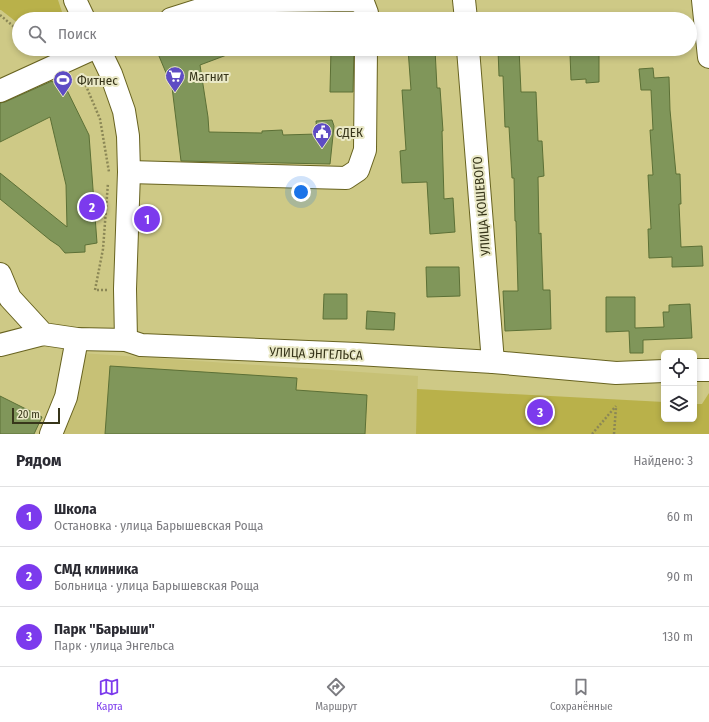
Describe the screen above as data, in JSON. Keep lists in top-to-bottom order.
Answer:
{
  "streets": {
    "street": ["УЛИЦА КОШЕВОГО", "УЛИЦА ЭНГЕЛЬСА"]
  },
  "crossings": [
    ["УЛИЦА КОШЕВОГО", "УЛИЦА ЭНГЕЛЬСА"]
  ],
  "places": {
    "supermarket": ["Магнит"],
    "sports": ["Фитнес"],
    "public building": ["СДЕК"]
  },
  "scale_bar": "20 m",
  "page": {
    "search": "Поиск",
    "pins": ["2", "1", "3"],
    "scale": "20 m",
    "heading": ["Рядом", "Найдено: 3"],
    "list": [
      {
        "mark": "1",
        "name": "Школа",
        "note": "Остановка · улица Барышевская Роща",
        "value": "60 m"
      },
      {
        "mark": "2",
        "name": "СМД клиника",
        "note": "Больница · улица Барышевская Роща",
        "value": "90 m"
      },
      {
        "mark": "3",
        "name": "Парк \"Барыши\"",
        "note": "Парк · улица Энгельса",
        "value": "130 m"
      }
    ],
    "nav": ["Карта", "Маршрут", "Сохранённые"]
  }
}
